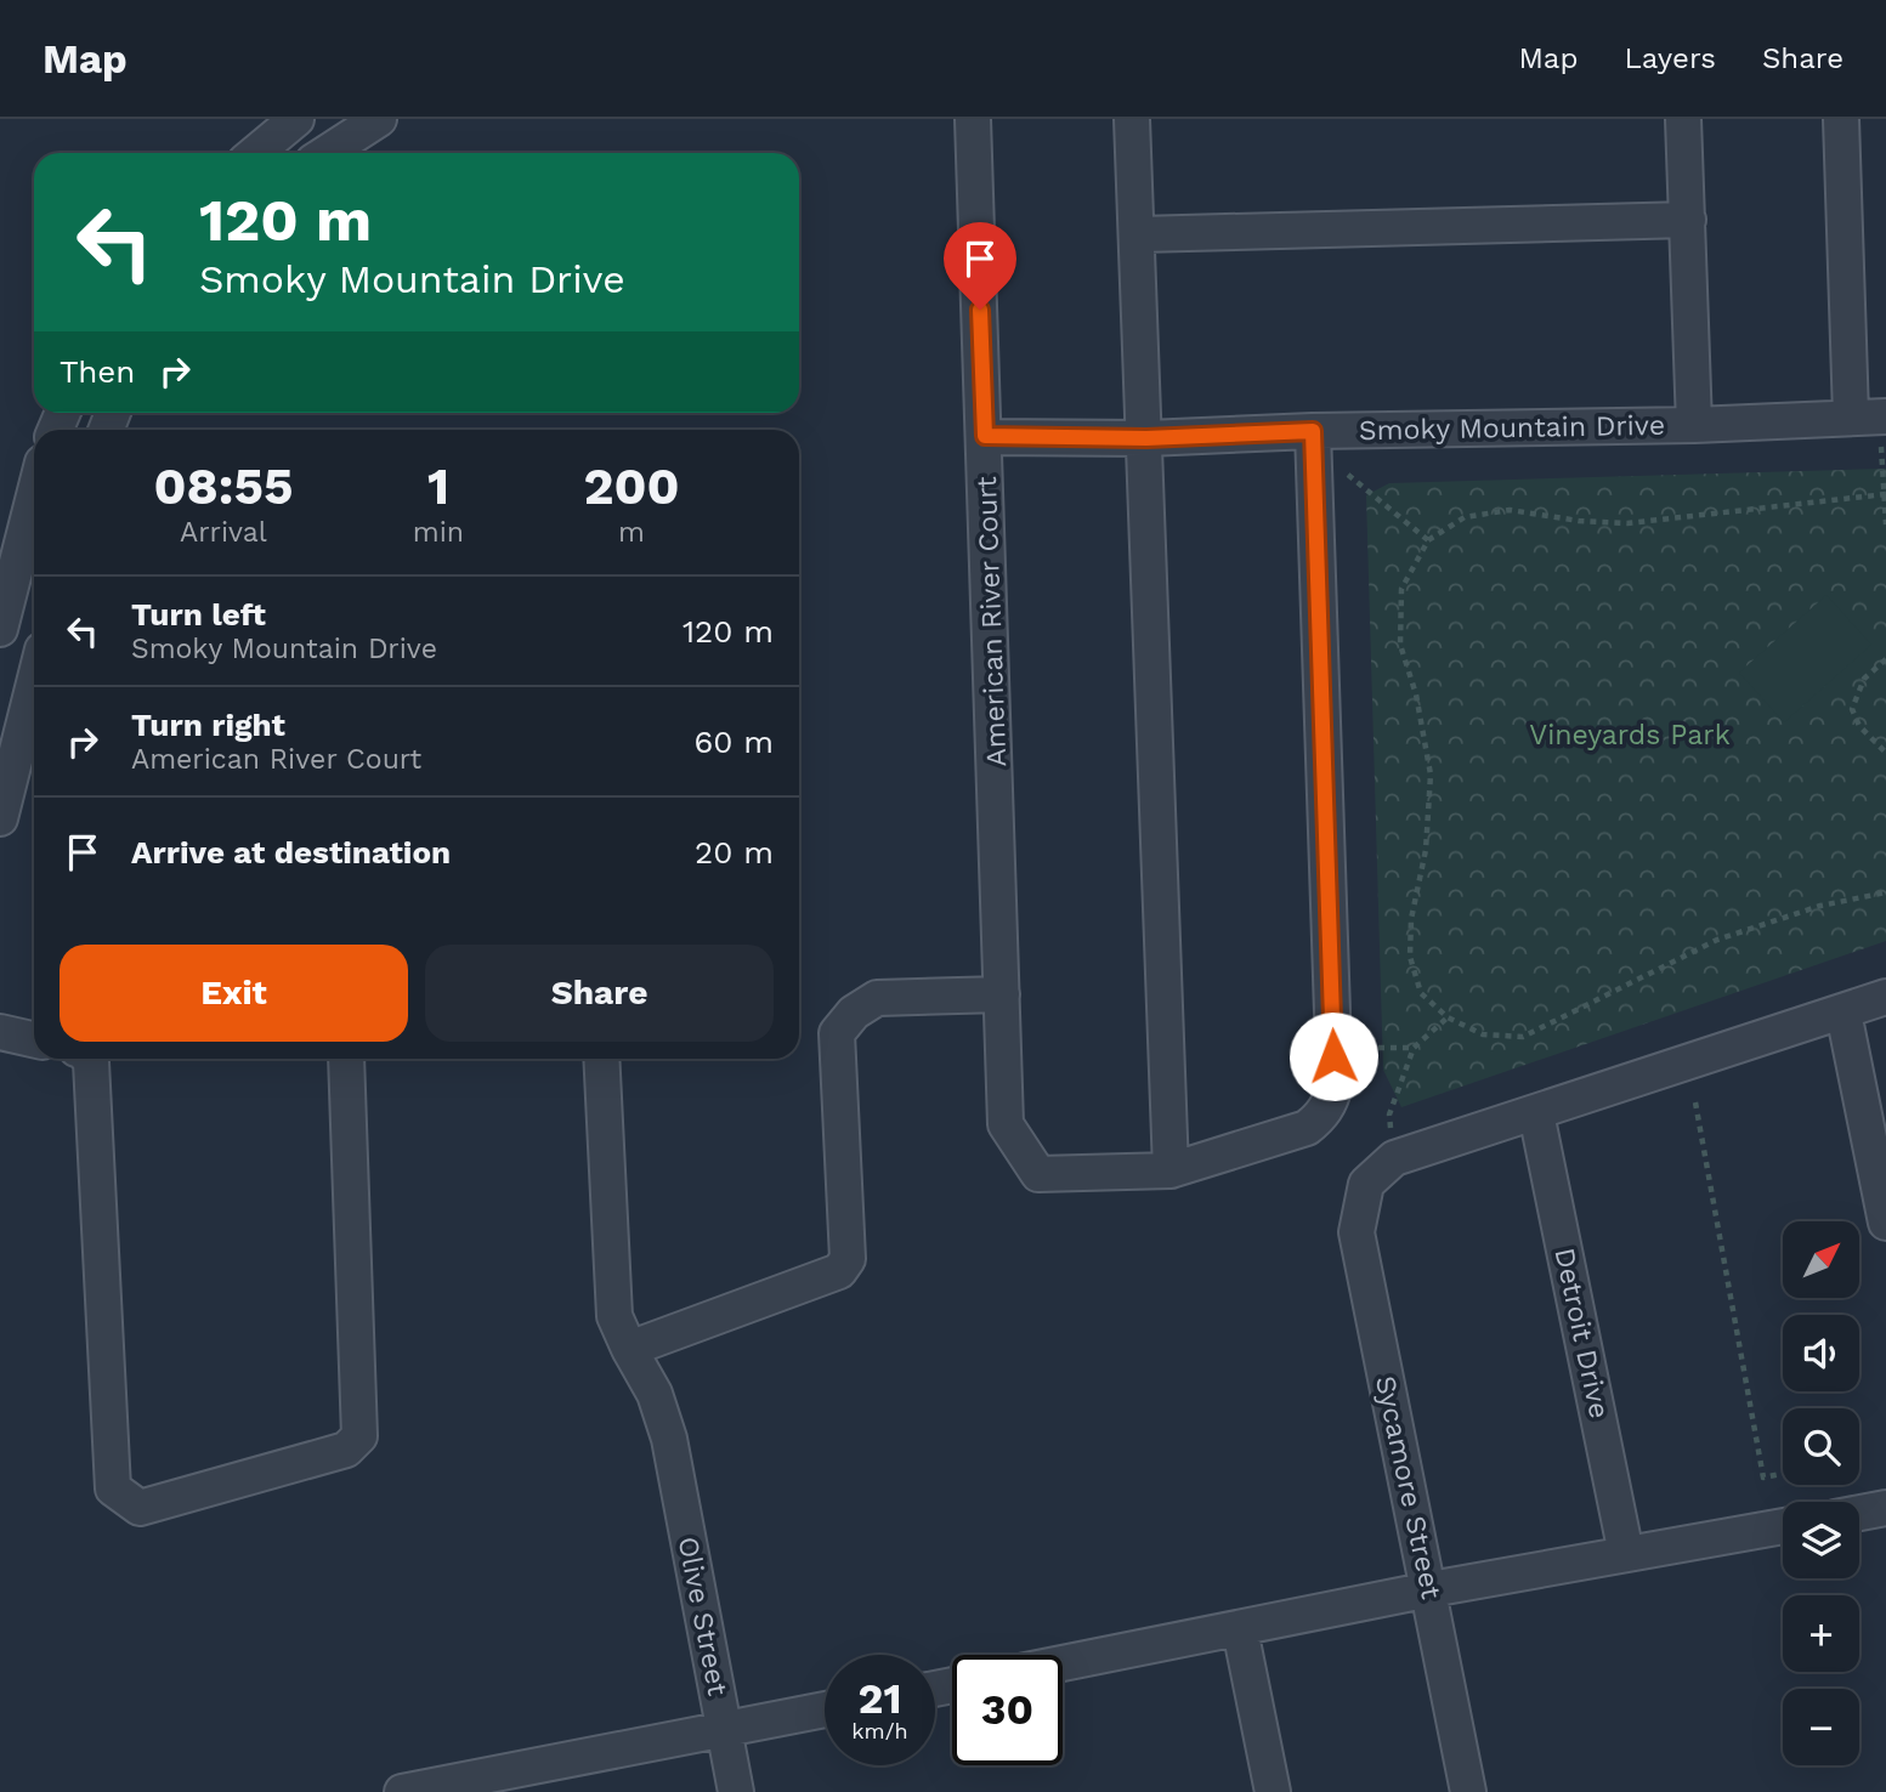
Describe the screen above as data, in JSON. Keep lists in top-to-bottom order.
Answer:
{
  "streets": {
    "street": [
      "Smoky Mountain Drive",
      "American River Court",
      "Detroit Drive",
      "Sycamore Street",
      "Olive Street"
    ]
  },
  "crossings": [
    ["Smoky Mountain Drive", "American River Court"]
  ],
  "parks": ["Vineyards Park"],
  "north": "top right",
  "page": {
    "header": "Map",
    "nav": ["Map", "Layers", "Share"],
    "turn": ["120 m", "Smoky Mountain Drive"],
    "then": "Then",
    "eta": [
      "08:55",
      "Arrival",
      "1",
      "min",
      "200",
      "m"
    ],
    "list": [
      {
        "name": "Turn left",
        "note": "Smoky Mountain Drive",
        "value": "120 m"
      },
      {
        "name": "Turn right",
        "note": "American River Court",
        "value": "60 m"
      },
      {
        "name": "Arrive at destination",
        "value": "20 m"
      }
    ],
    "buttons": ["Exit", "Share"],
    "map_buttons": ["+", "−"],
    "speed": "21 km/h",
    "limit": "30"
  }
}
